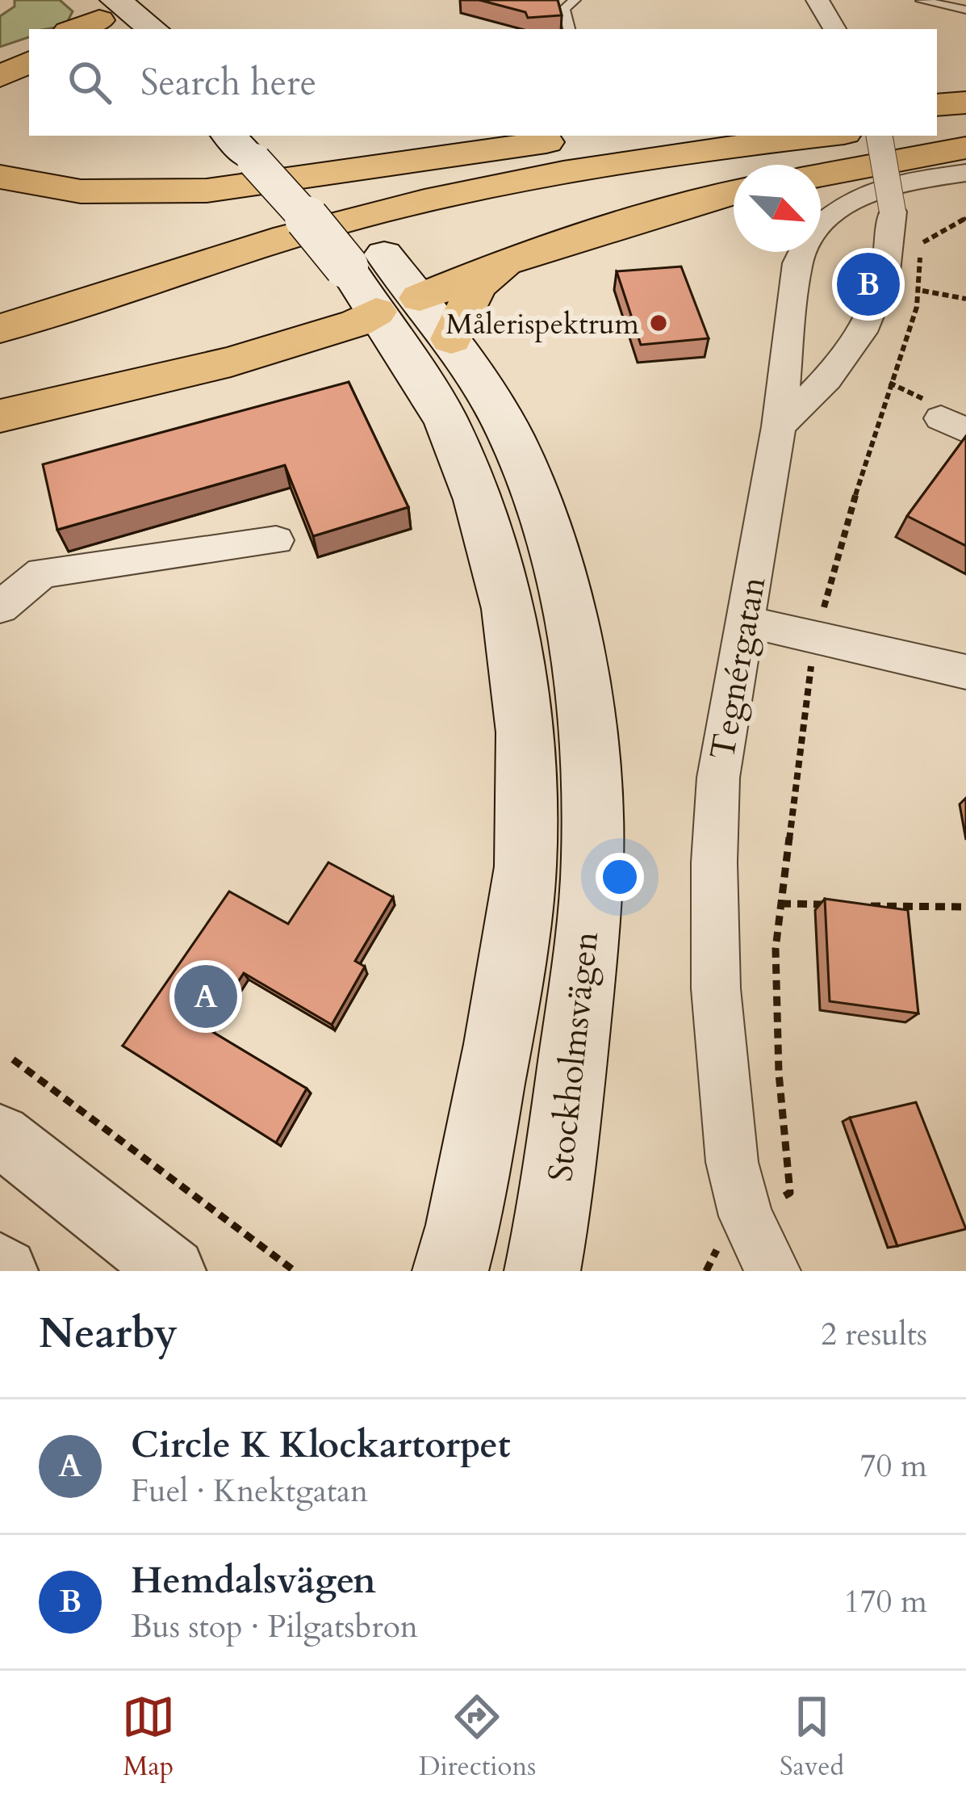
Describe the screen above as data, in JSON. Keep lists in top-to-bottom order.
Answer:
{
  "streets": {
    "main road": ["Stockholmsvägen"],
    "street": ["Tegnérgatan"]
  },
  "places": ["Målerispektrum"],
  "north": "bottom right",
  "page": {
    "search": "Search here",
    "pins": ["B", "A"],
    "heading": ["Nearby", "2 results"],
    "list": [
      {
        "mark": "A",
        "name": "Circle K Klockartorpet",
        "note": "Fuel · Knektgatan",
        "value": "70 m"
      },
      {
        "mark": "B",
        "name": "Hemdalsvägen",
        "note": "Bus stop · Pilgatsbron",
        "value": "170 m"
      }
    ],
    "nav": ["Map", "Directions", "Saved"]
  }
}
